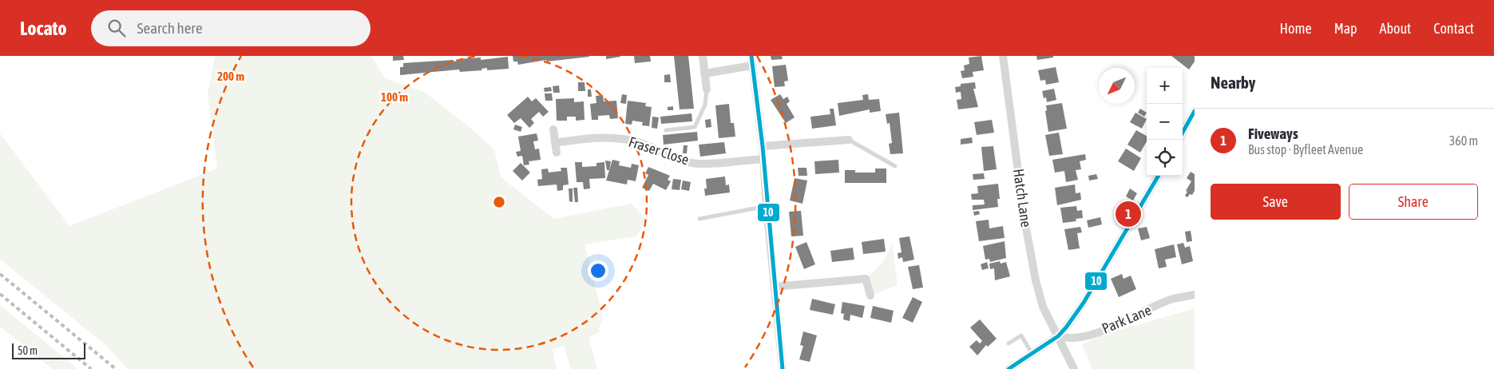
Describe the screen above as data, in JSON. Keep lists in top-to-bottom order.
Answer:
{
  "streets": {
    "street": ["Fraser Close", "Hatch Lane", "Park Lane"]
  },
  "crossings": [
    ["Hatch Lane", "Park Lane"]
  ],
  "lines": ["transit line 10"],
  "scale_bar": "50 m",
  "north": "bottom left",
  "page": {
    "header": "Locato",
    "search": "Search here",
    "nav": [
      "Home",
      "Map",
      "About",
      "Contact"
    ],
    "heading": "Nearby",
    "map_buttons": ["+", "−"],
    "list": [
      {
        "mark": "1",
        "name": "Fiveways",
        "note": "Bus stop · Byfleet Avenue",
        "value": "360 m"
      }
    ],
    "buttons": ["Save", "Share"],
    "pins": "1",
    "scale": "50 m"
  },
  "rings": ["200 m", "100 m"]
}
